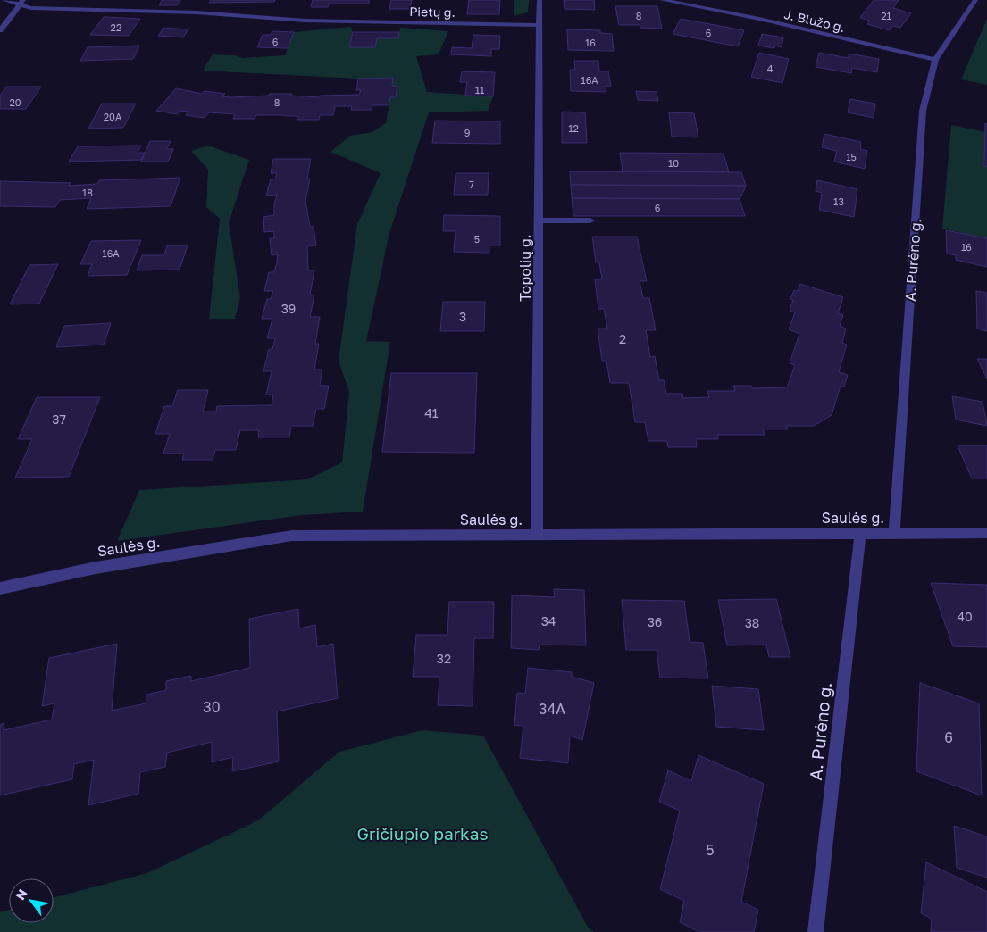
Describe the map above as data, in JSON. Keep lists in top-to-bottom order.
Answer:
{
  "streets": {
    "street": [
      "Pietų g.",
      "J. Blužo g.",
      "A. Purėno g.",
      "Topolių g.",
      "Saulės g."
    ]
  },
  "crossings": [
    ["Pietų g.", "Topolių g."],
    ["J. Blužo g.", "A. Purėno g."],
    ["A. Purėno g.", "Saulės g."],
    ["Topolių g.", "Saulės g."]
  ],
  "parks": ["Gričiupio parkas"],
  "house_numbers": [
    "8",
    "21",
    "22",
    "6",
    "6",
    "16",
    "4",
    "16A",
    "11",
    "20",
    "8",
    "20A",
    "12",
    "9",
    "15",
    "10",
    "7",
    "18",
    "13",
    "6",
    "5",
    "16",
    "16A",
    "39",
    "3",
    "2",
    "41",
    "37",
    "40",
    "34",
    "36",
    "38",
    "32",
    "30",
    "34A",
    "6",
    "5"
  ],
  "north": "top left"
}
